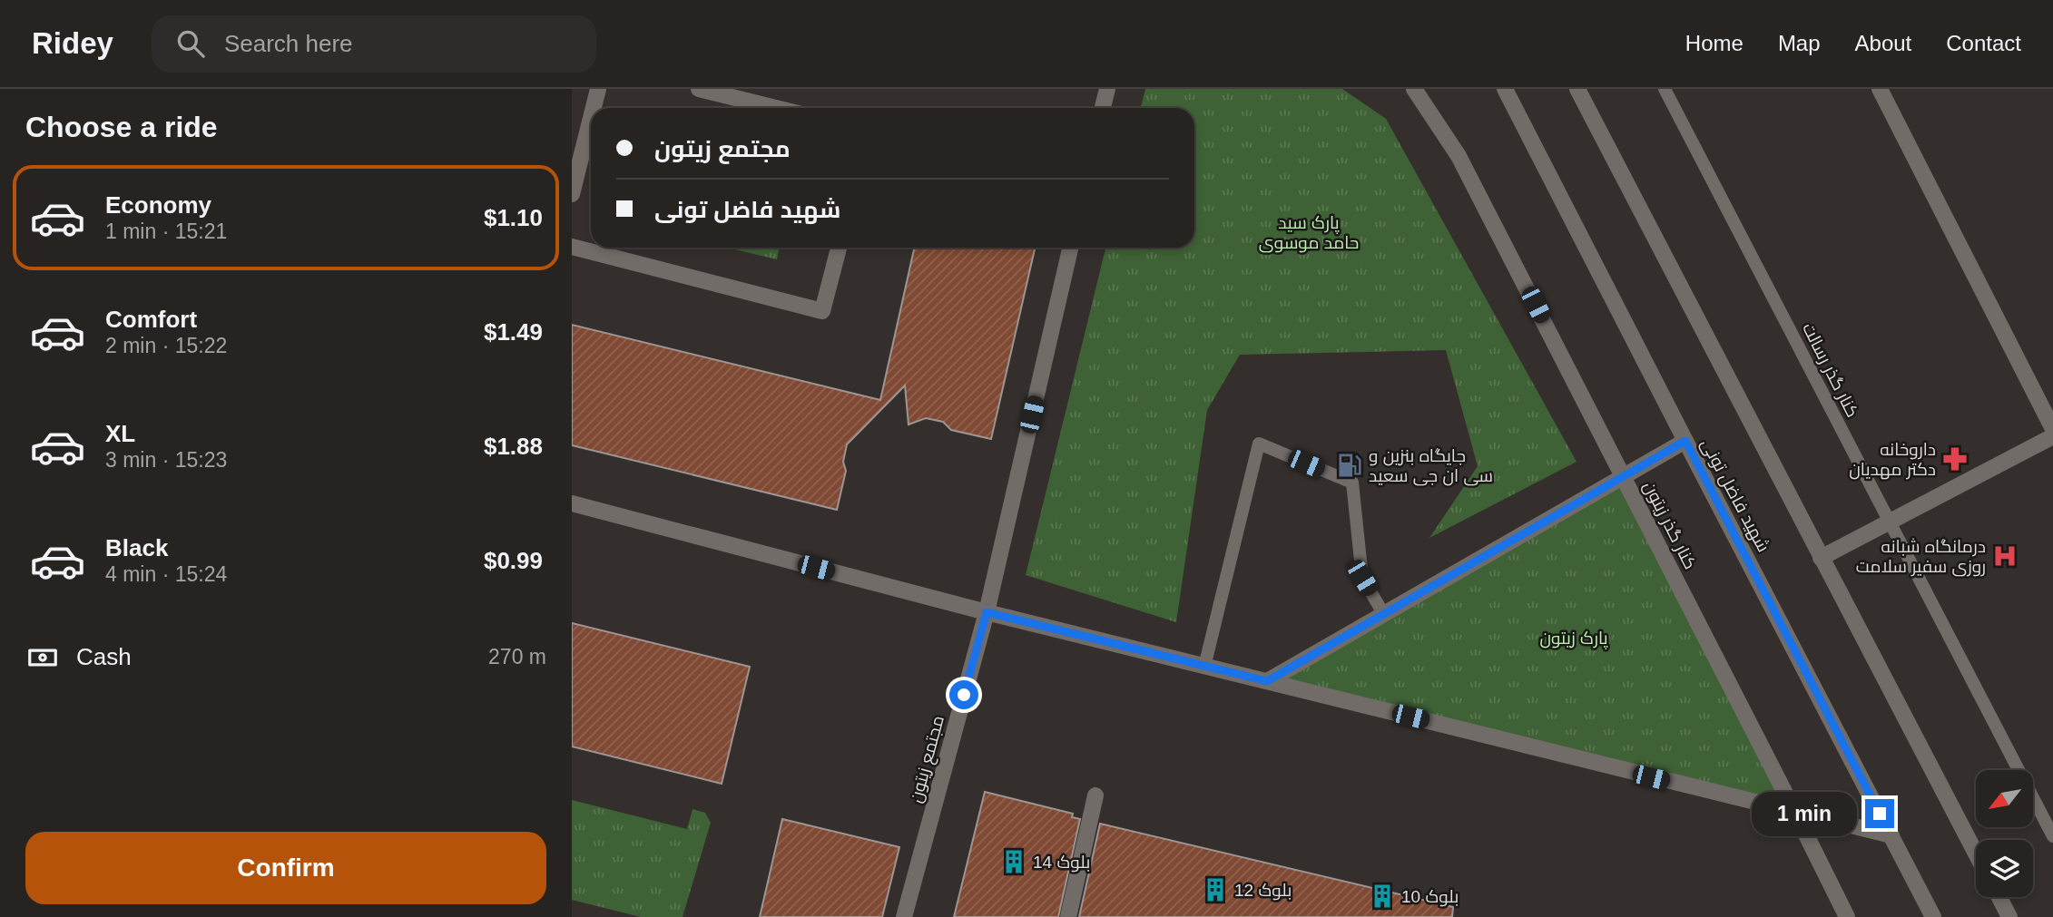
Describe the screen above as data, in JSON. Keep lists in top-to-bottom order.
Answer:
{
  "streets": {
    "main road": ["شهید فاضل تونی", "کنار گذر زیتون", "مجتمع زیتون"],
    "lane": ["کنار گذر رسالت"]
  },
  "parks": ["پارک سید حامد موسوی", "پارک زیتون"],
  "places": {
    "pharmacy": ["داروخانه دکتر مهدیان"],
    "fuel station": ["جایگاه بنزین و سی ان جی سعید"],
    "hospital": ["درمانگاه شبانه روزی سفیر سلامت"],
    "building": ["بلوک 14", "بلوک 12", "بلوک 10"]
  },
  "north": "bottom left",
  "page": {
    "header": "Ridey",
    "search": "Search here",
    "nav": [
      "Home",
      "Map",
      "About",
      "Contact"
    ],
    "heading": "Choose a ride",
    "banner": ["مجتمع زیتون", "شهید فاضل تونی"],
    "list": [
      {
        "name": "Economy",
        "note": "1 min · 15:21",
        "value": "$1.10"
      },
      {
        "name": "Comfort",
        "note": "2 min · 15:22",
        "value": "$1.49"
      },
      {
        "name": "XL",
        "note": "3 min · 15:23",
        "value": "$1.88"
      },
      {
        "name": "Black",
        "note": "4 min · 15:24",
        "value": "$0.99"
      }
    ],
    "pay": ["Cash", "270 m"],
    "bubble": "1 min",
    "buttons": "Confirm"
  }
}
